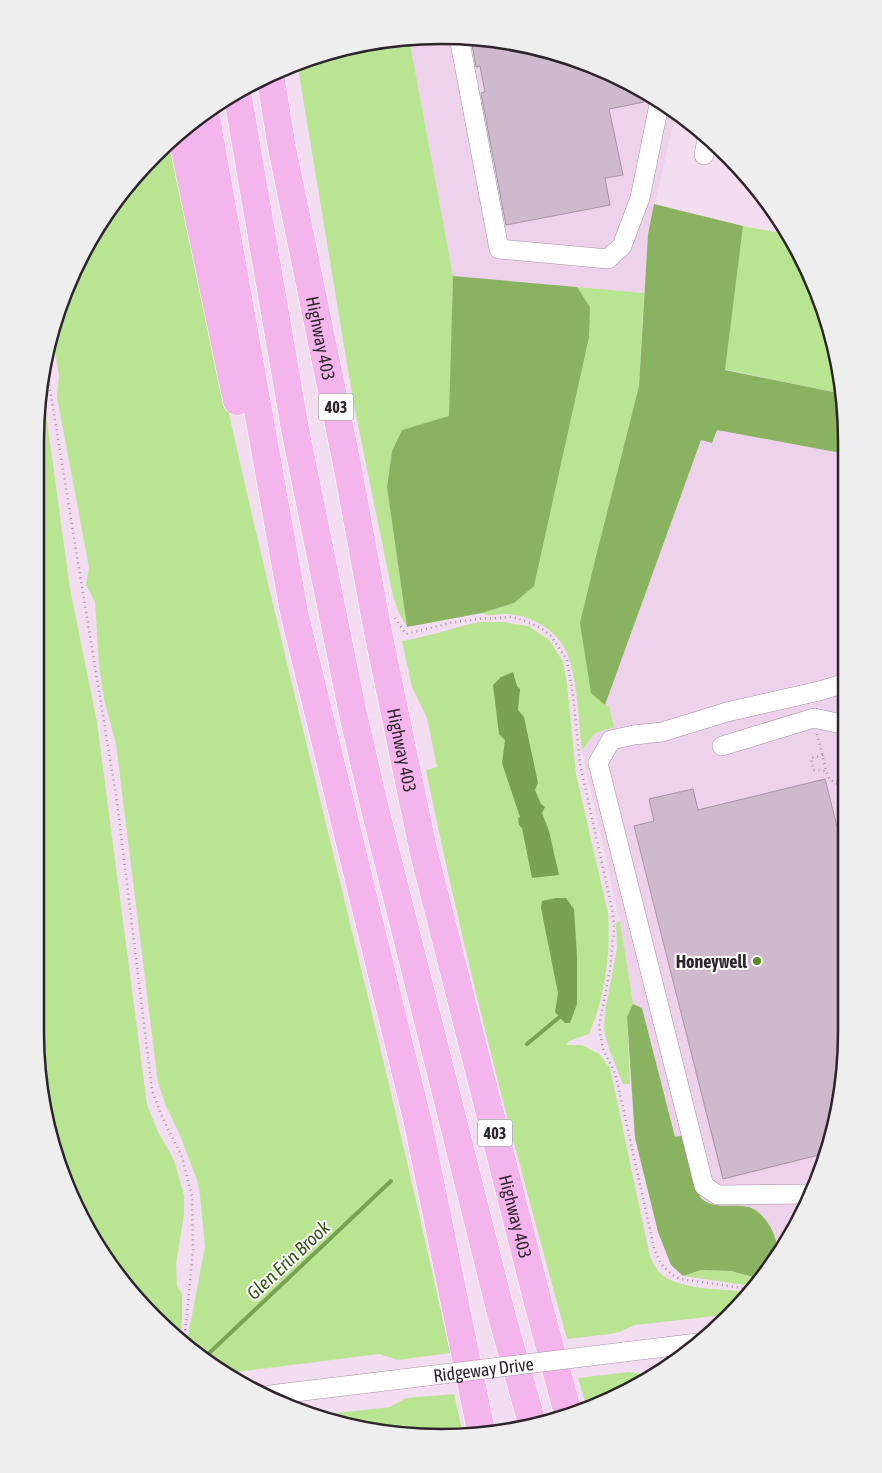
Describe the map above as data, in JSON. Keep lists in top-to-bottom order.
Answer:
{
  "streets": {
    "highway": ["Highway 403", "403"],
    "street": ["Ridgeway Drive"]
  },
  "water": ["Glen Erin Brook"],
  "places": ["Honeywell"]
}
